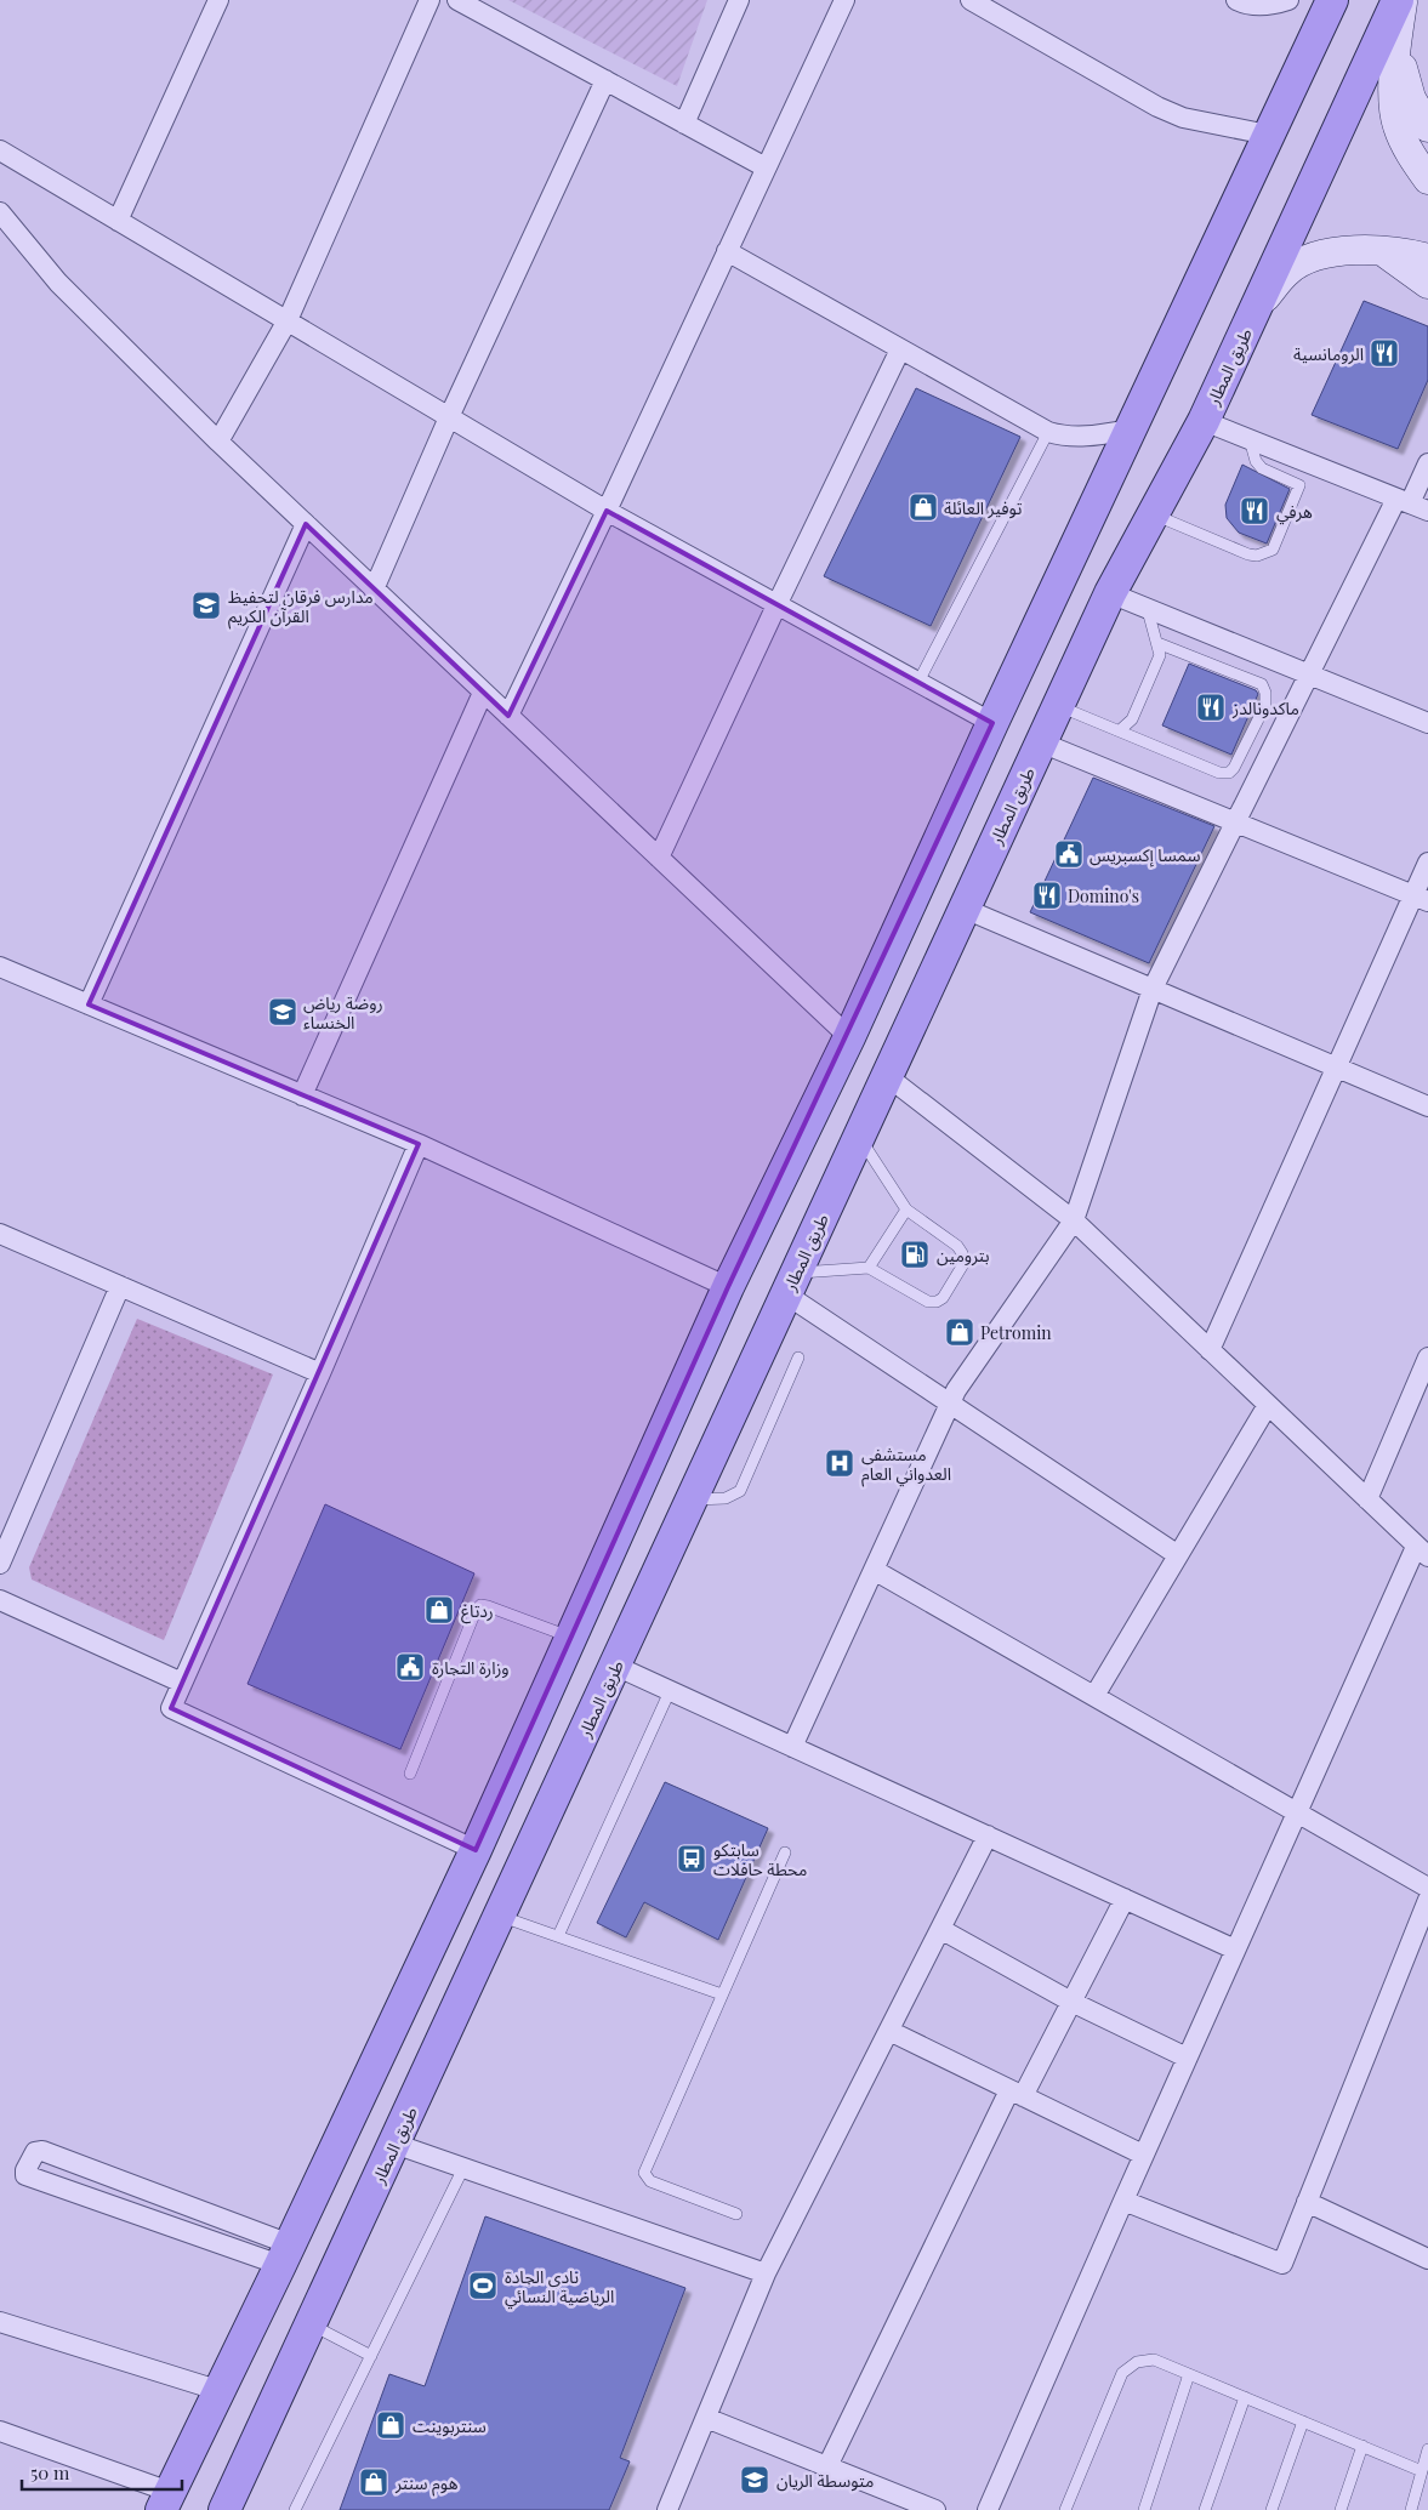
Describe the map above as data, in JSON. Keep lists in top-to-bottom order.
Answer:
{
  "streets": {
    "main road": ["طريق المطار"]
  },
  "places": {
    "restaurant": [
      "الرومانسية",
      "هرفي",
      "ماكدونالدز",
      "Domino's"
    ],
    "shop": [
      "توفير العائلة",
      "Petromin",
      "ردتاغ",
      "سنتربوينت",
      "هوم سنتر"
    ],
    "school or university": ["مدارس فرقان لتحفيظ القرآن الكريم", "روضة رياض الخنساء", "متوسطة الريان"],
    "public building": ["سمسا إكسبريس", "وزارة التجارة"],
    "fuel station": ["بترومين"],
    "hospital": ["مستشفى العدواني العام"],
    "bus stop": ["سابتكو محطة حافلات"],
    "sports": ["نادي الجادة الرياضية النسائي"]
  },
  "scale_bar": "50 m"
}
